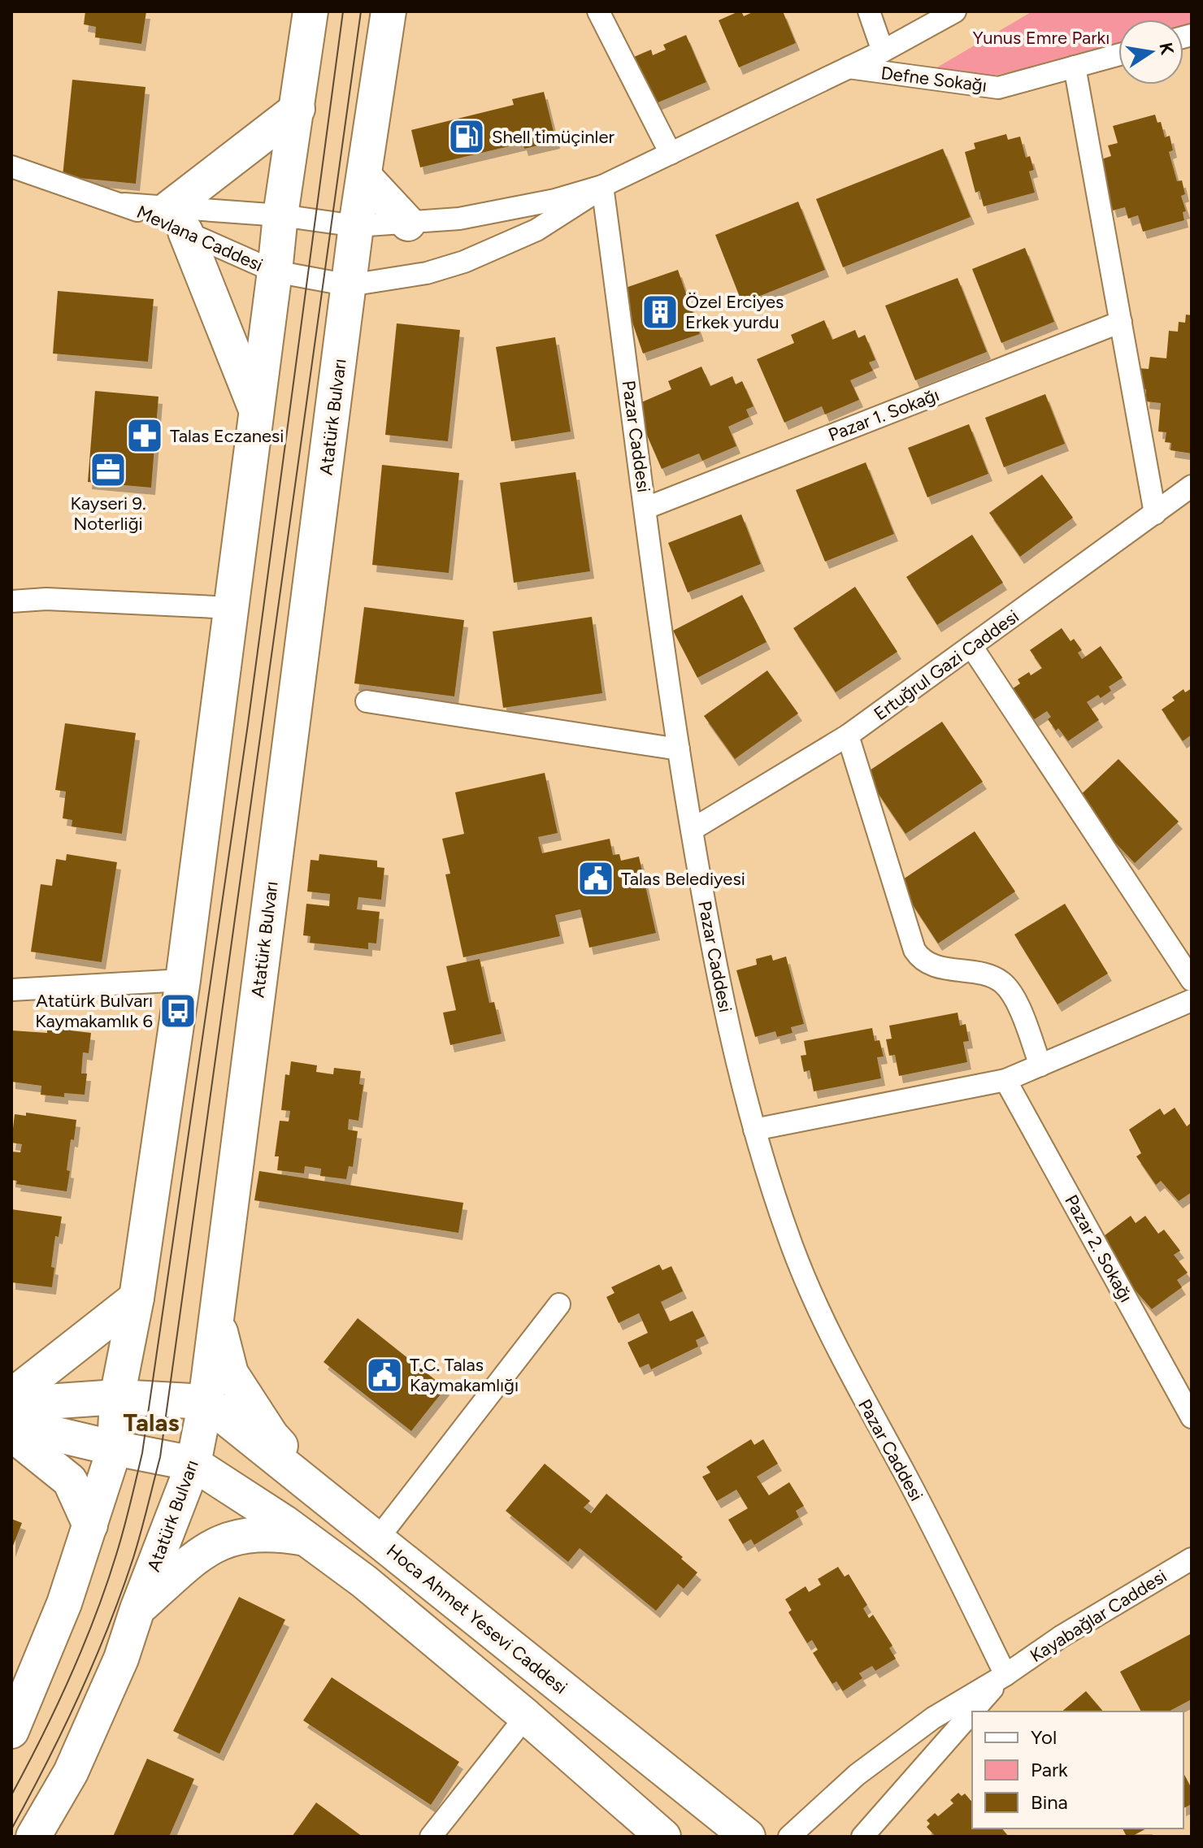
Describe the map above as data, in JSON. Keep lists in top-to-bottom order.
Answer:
{
  "streets": {
    "main road": ["Atatürk Bulvarı", "Hoca Ahmet Yesevi Caddesi"],
    "street": [
      "Defne Sokağı",
      "Mevlana Caddesi",
      "Pazar 1. Sokağı",
      "Pazar Caddesi",
      "Ertuğrul Gazi Caddesi",
      "Pazar 2. Sokağı",
      "Kayabağlar Caddesi"
    ]
  },
  "crossings": [
    ["Mevlana Caddesi", "Atatürk Bulvarı"],
    ["Mevlana Caddesi", "Pazar Caddesi"],
    ["Pazar 1. Sokağı", "Pazar Caddesi"],
    ["Atatürk Bulvarı", "Hoca Ahmet Yesevi Caddesi"],
    ["Pazar Caddesi", "Ertuğrul Gazi Caddesi"],
    ["Pazar Caddesi", "Kayabağlar Caddesi"]
  ],
  "districts": ["Talas"],
  "parks": ["Yunus Emre Parkı"],
  "places": {
    "fuel station": ["Shell timüçinler"],
    "building": ["Özel Erciyes Erkek yurdu"],
    "pharmacy": ["Talas Eczanesi"],
    "office": ["Kayseri 9. Noterliği"],
    "public building": ["Talas Belediyesi", "T.C. Talas Kaymakamlığı"],
    "bus stop": ["Atatürk Bulvarı Kaymakamlık 6"]
  },
  "legend": ["Yol", "Park", "Bina"],
  "north": "right"
}
